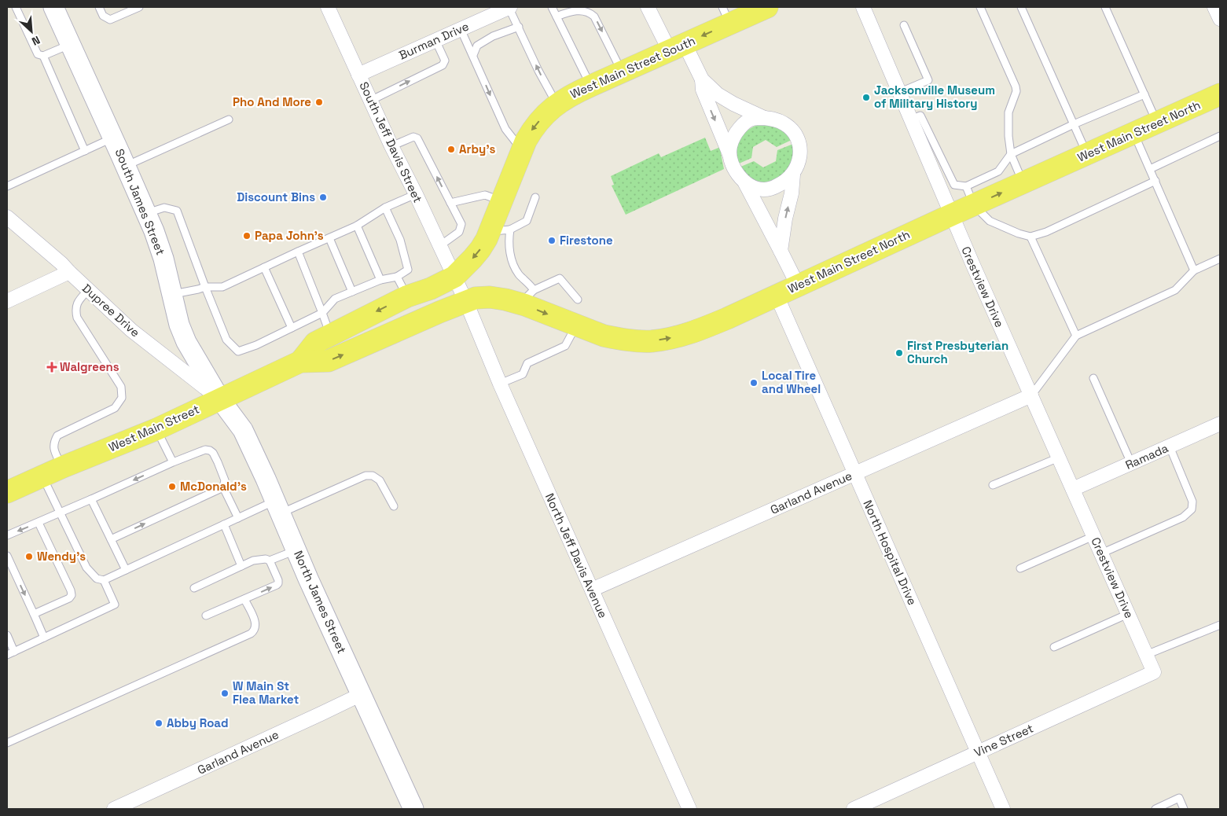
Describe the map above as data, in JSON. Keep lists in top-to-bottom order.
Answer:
{
  "streets": {
    "main road": ["West Main Street South", "West Main Street North", "West Main Street"],
    "street": [
      "Burman Drive",
      "South Jeff Davis Street",
      "South James Street",
      "Crestview Drive",
      "Dupree Drive",
      "Ramada",
      "Garland Avenue",
      "North Hospital Drive",
      "North Jeff Davis Avenue",
      "North James Street",
      "Vine Street"
    ]
  },
  "crossings": [
    ["Burman Drive", "South Jeff Davis Street"],
    ["West Main Street South", "South Jeff Davis Street"],
    ["West Main Street South", "West Main Street"],
    ["West Main Street North", "South Jeff Davis Street"],
    ["West Main Street North", "Crestview Drive"],
    ["West Main Street North", "West Main Street"],
    ["West Main Street North", "North Hospital Drive"],
    ["West Main Street North", "North Jeff Davis Avenue"],
    ["South Jeff Davis Street", "West Main Street"],
    ["South Jeff Davis Street", "North Jeff Davis Avenue"],
    ["South James Street", "Dupree Drive"],
    ["South James Street", "West Main Street"],
    ["South James Street", "North James Street"],
    ["Crestview Drive", "Ramada"],
    ["Crestview Drive", "Garland Avenue"],
    ["Crestview Drive", "Vine Street"],
    ["Dupree Drive", "West Main Street"],
    ["Dupree Drive", "North James Street"],
    ["West Main Street", "North Jeff Davis Avenue"],
    ["West Main Street", "North James Street"],
    ["Garland Avenue", "North Hospital Drive"],
    ["Garland Avenue", "North Jeff Davis Avenue"],
    ["Garland Avenue", "North James Street"],
    ["North Hospital Drive", "Vine Street"]
  ],
  "one_way": ["West Main Street South", "West Main Street North"],
  "places": {
    "other": [
      "Jacksonville Museum of Military History",
      "Pho And More",
      "Arby's",
      "Discount Bins",
      "Papa John's",
      "Firestone",
      "First Presbyterian Church",
      "Local Tire and Wheel",
      "McDonald's",
      "Wendy's",
      "W Main St Flea Market",
      "Abby Road"
    ],
    "health": ["Walgreens"]
  },
  "north": "bottom right"
}
